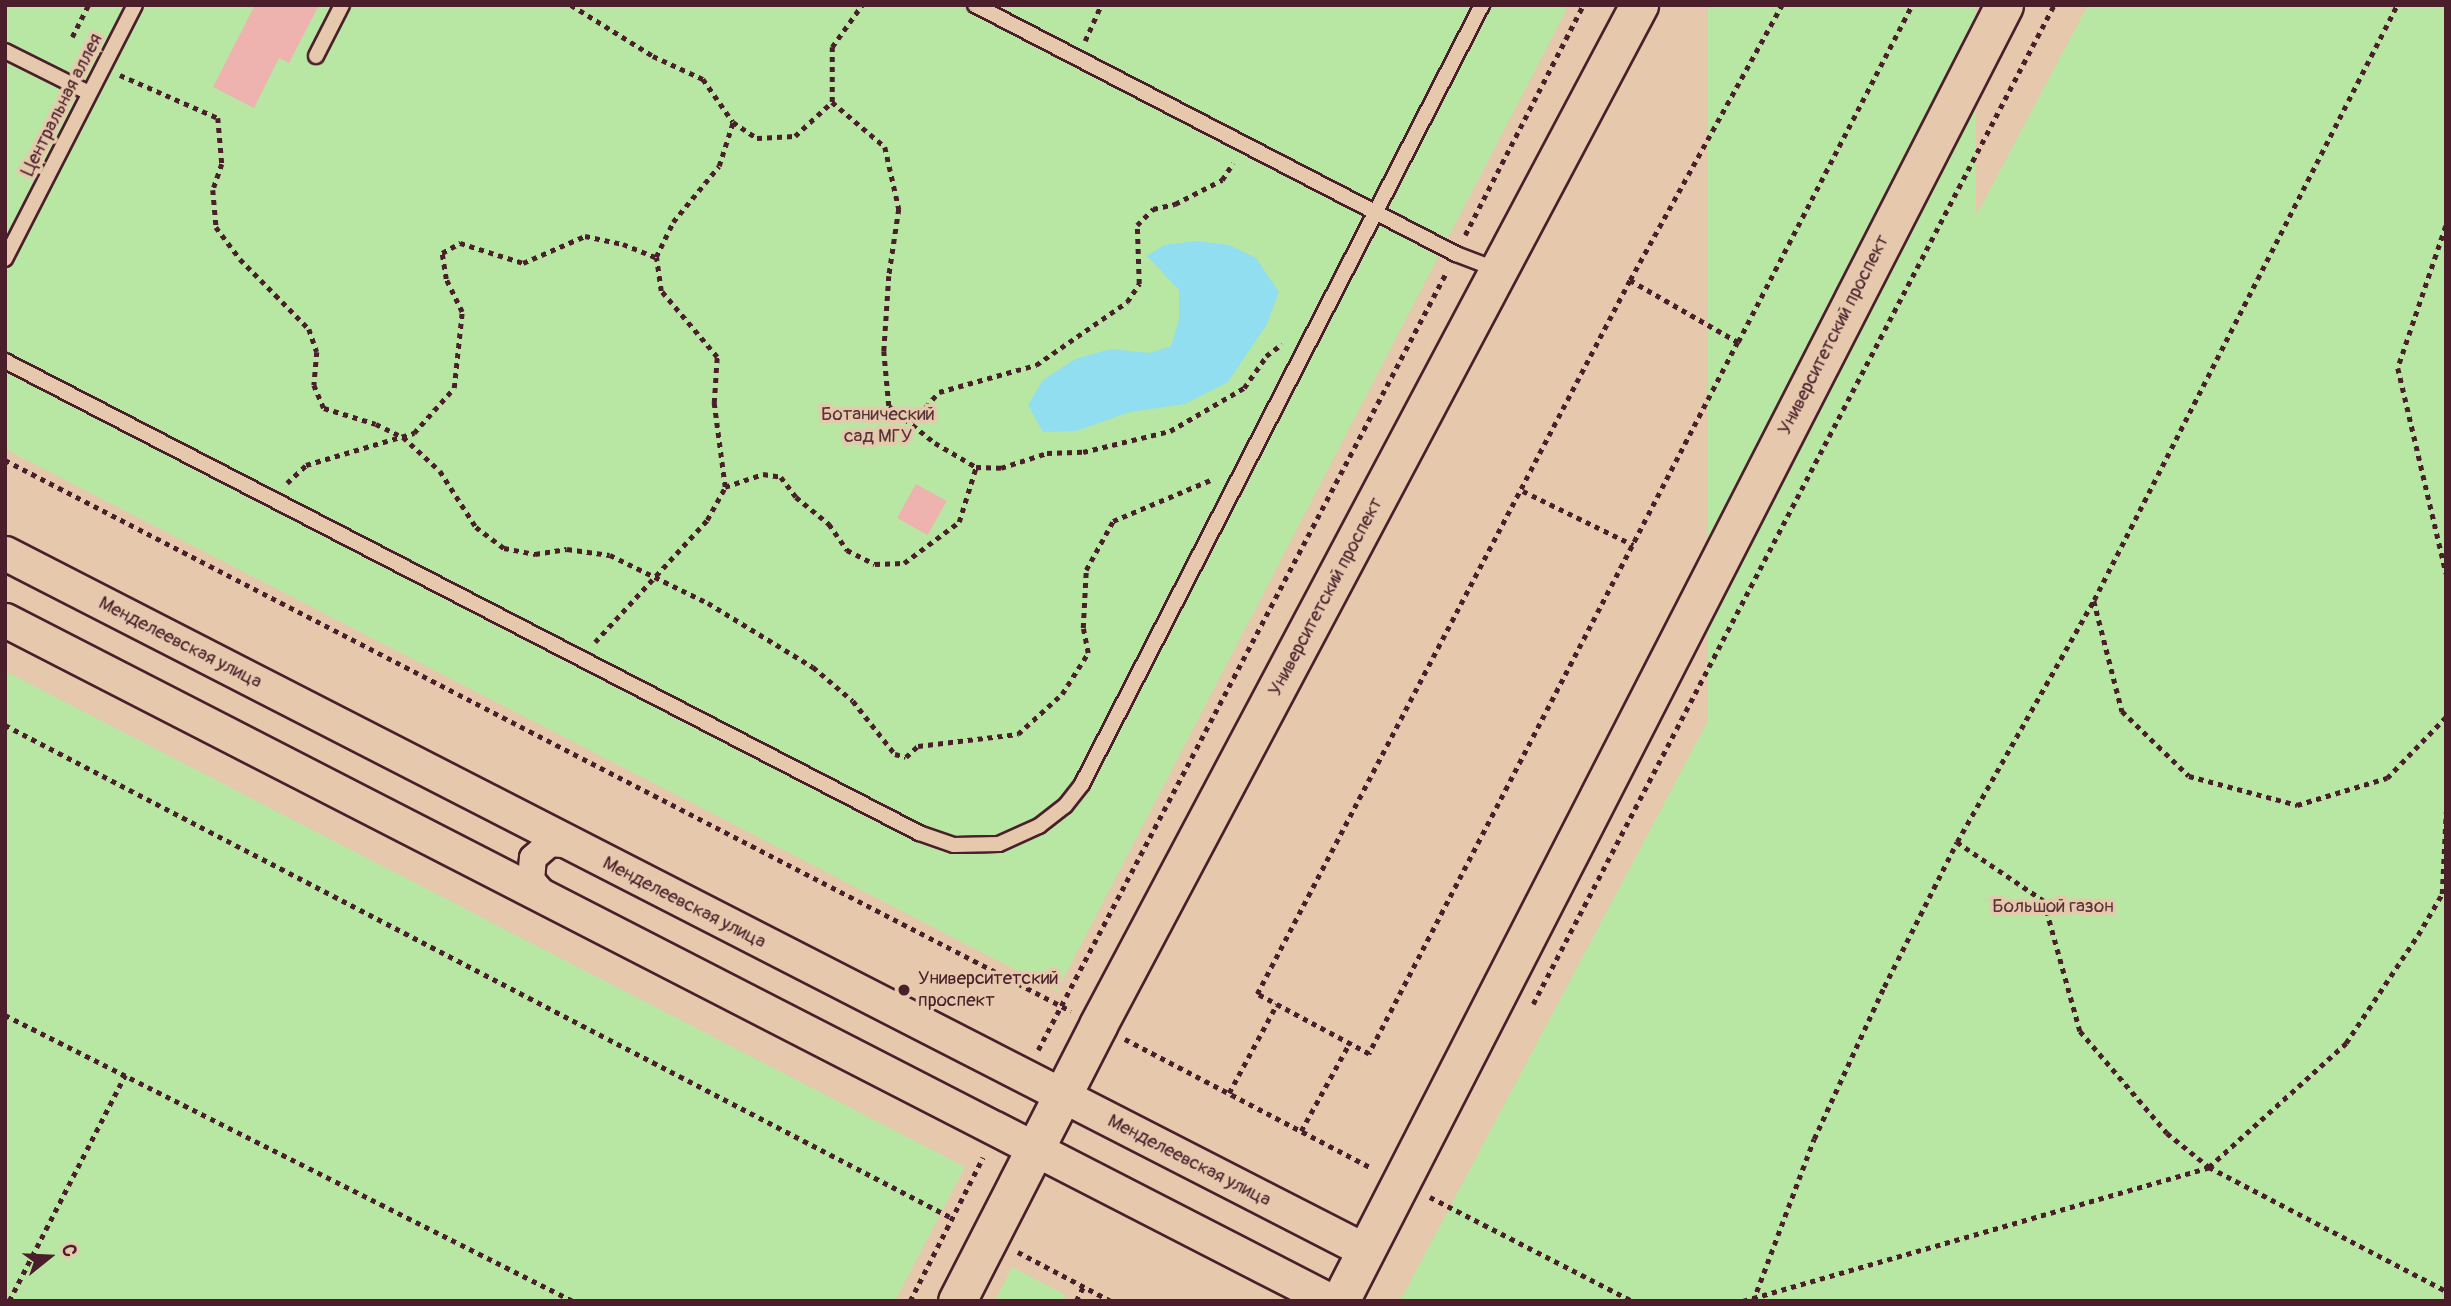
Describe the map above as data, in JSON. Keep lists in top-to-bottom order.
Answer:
{
  "streets": {
    "main road": ["Университетский проспект"],
    "street": ["Менделеевская улица"],
    "lane": ["Центральная аллея"]
  },
  "crossings": [
    ["Университетский проспект", "Менделеевская улица"]
  ],
  "parks": ["Ботанический сад МГУ", "Большой газон"],
  "places": ["Университетский проспект"],
  "north": "right"
}
